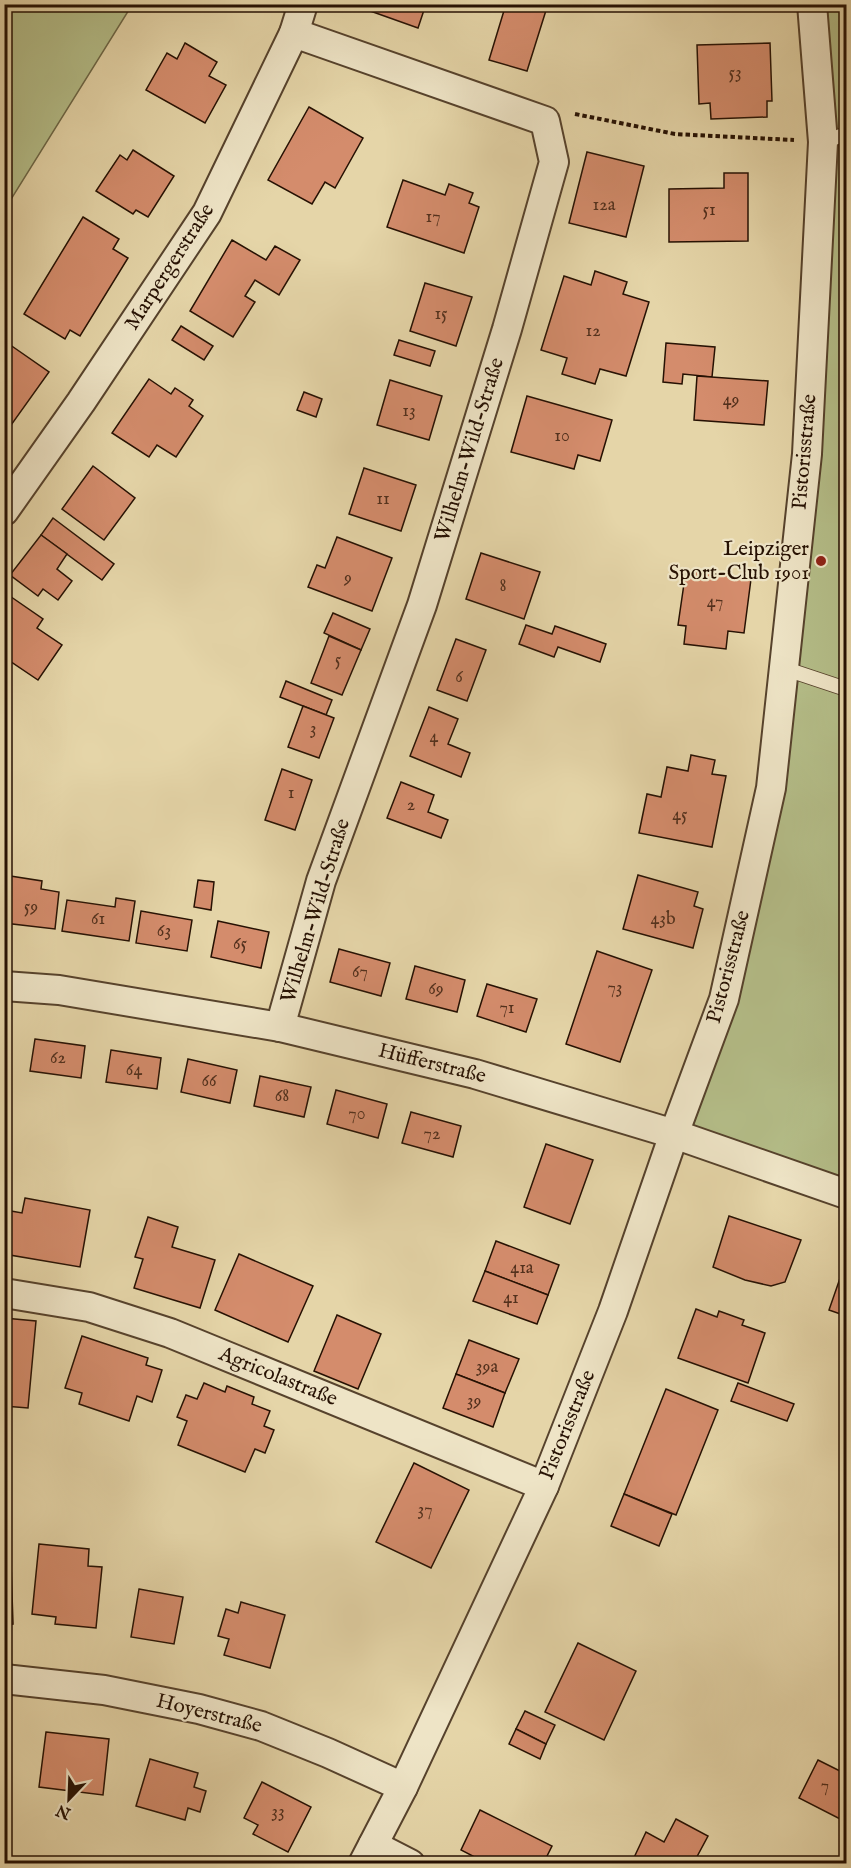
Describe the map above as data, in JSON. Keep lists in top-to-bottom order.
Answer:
{
  "streets": {
    "street": [
      "Marpergerstraße",
      "Wilhelm-Wild-Straße",
      "Pistorisstraße",
      "Hüfferstraße",
      "Agricolastraße",
      "Hoyerstraße"
    ]
  },
  "crossings": [
    ["Wilhelm-Wild-Straße", "Hüfferstraße"],
    ["Pistorisstraße", "Hüfferstraße"],
    ["Pistorisstraße", "Agricolastraße"],
    ["Pistorisstraße", "Hoyerstraße"]
  ],
  "places": ["Leipziger Sport-Club 1901"],
  "house_numbers": [
    "53",
    "12a",
    "51",
    "17",
    "15",
    "12",
    "49",
    "13",
    "10",
    "11",
    "9",
    "8",
    "47",
    "5",
    "6",
    "3",
    "4",
    "1",
    "2",
    "45",
    "59",
    "61",
    "43b",
    "63",
    "65",
    "67",
    "73",
    "69",
    "71",
    "62",
    "64",
    "66",
    "68",
    "70",
    "72",
    "41a",
    "41",
    "39a",
    "39",
    "37",
    "7",
    "33"
  ],
  "north": "bottom left"
}
